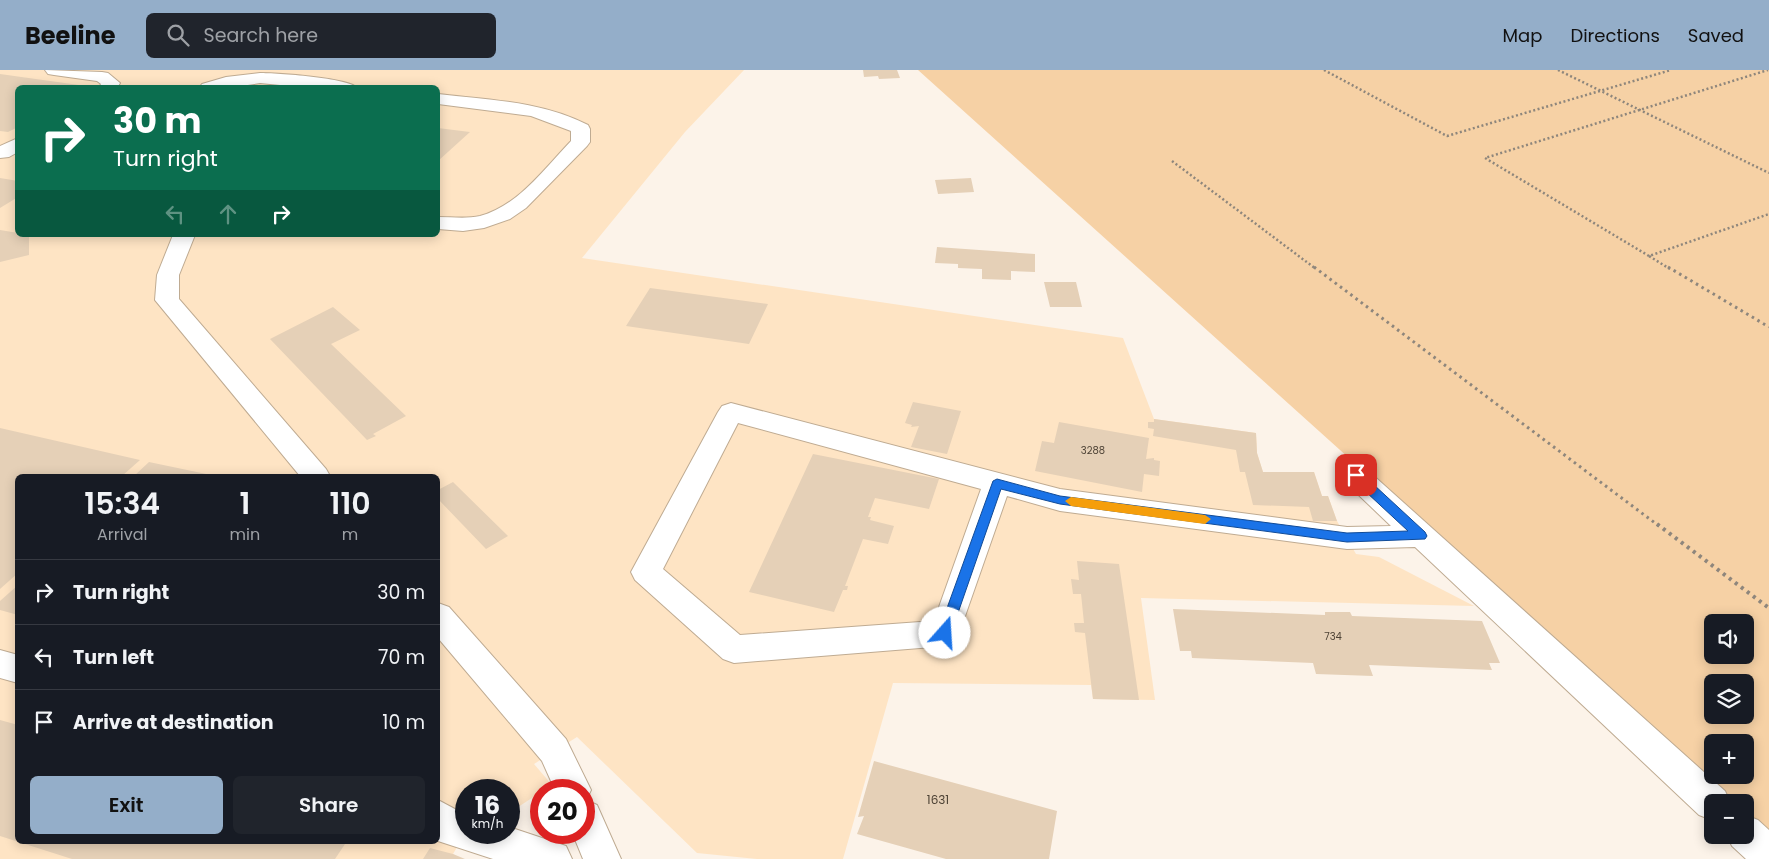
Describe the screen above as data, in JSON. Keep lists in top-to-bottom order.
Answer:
{
  "house_numbers": ["3288", "734", "1631"],
  "page": {
    "header": "Beeline",
    "search": "Search here",
    "nav": ["Map", "Directions", "Saved"],
    "turn": ["30 m", "Turn right"],
    "eta": [
      "15:34",
      "Arrival",
      "1",
      "min",
      "110",
      "m"
    ],
    "list": [
      {
        "name": "Turn right",
        "value": "30 m"
      },
      {
        "name": "Turn left",
        "value": "70 m"
      },
      {
        "name": "Arrive at destination",
        "value": "10 m"
      }
    ],
    "map_buttons": ["+", "−"],
    "buttons": ["Exit", "Share"],
    "speed": "16 km/h",
    "limit": "20"
  }
}
